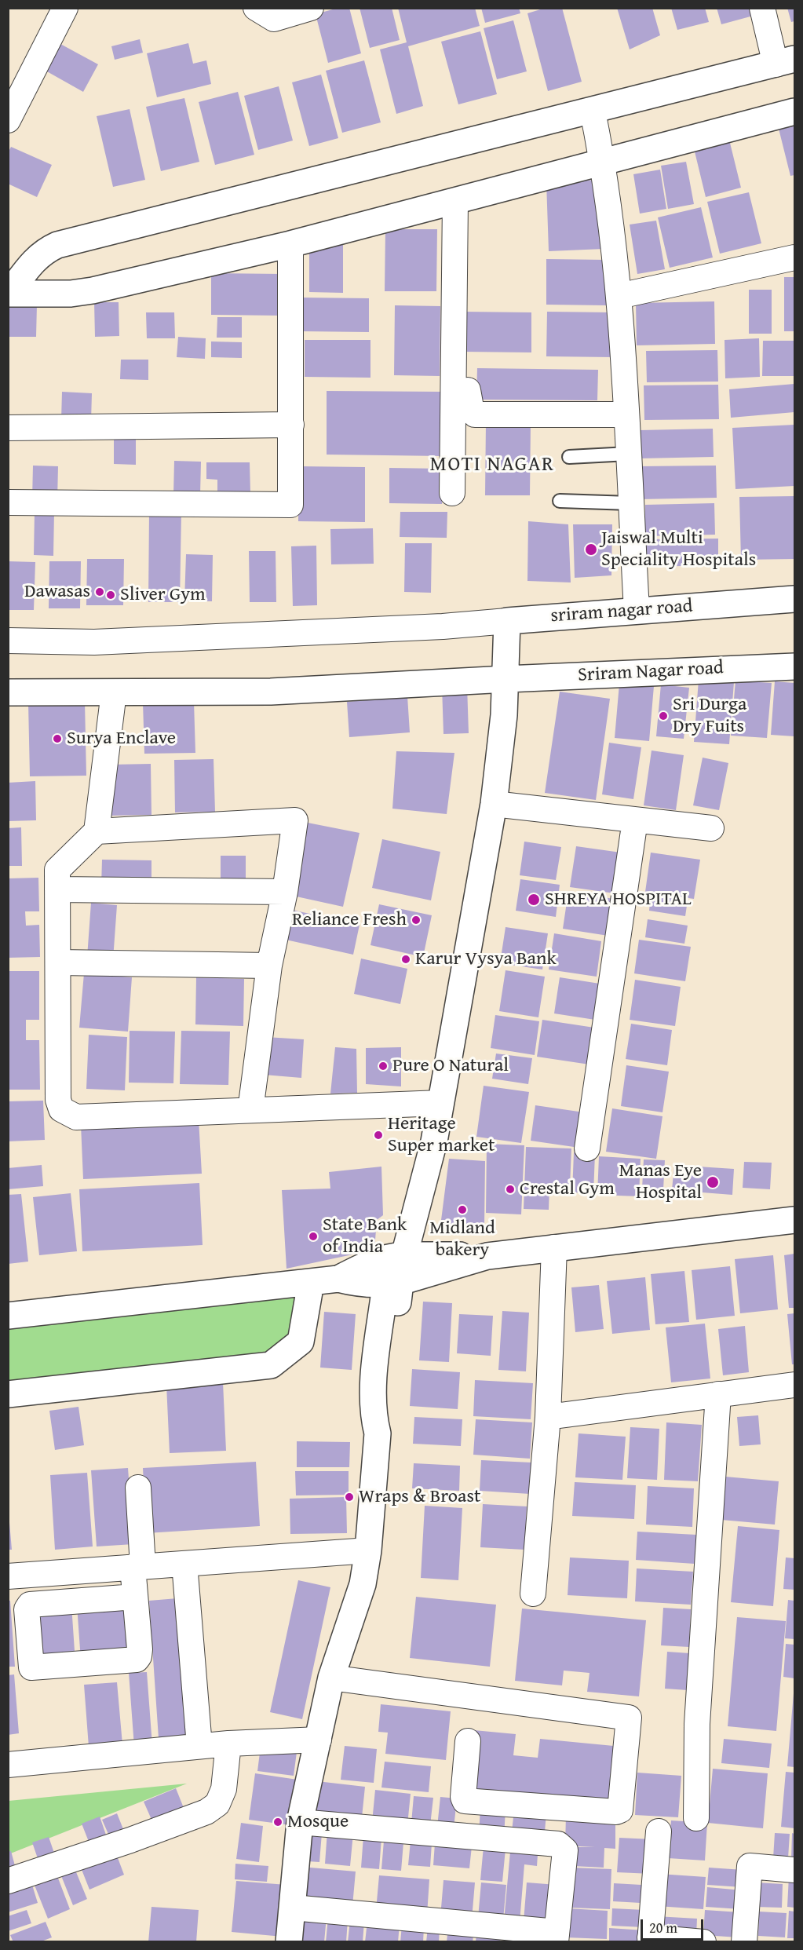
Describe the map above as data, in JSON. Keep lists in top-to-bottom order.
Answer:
{
  "streets": {
    "street": ["sriram nagar road", "Sriram Nagar road"]
  },
  "districts": ["MOTI NAGAR"],
  "places": [
    "Jaiswal Multi Speciality Hospitals",
    "Dawasas",
    "Sliver Gym",
    "Sri Durga Dry Fuits",
    "Surya Enclave",
    "SHREYA HOSPITAL",
    "Reliance Fresh",
    "Karur Vysya Bank",
    "Pure O Natural",
    "Heritage Super market",
    "Manas Eye Hospital",
    "Crestal Gym",
    "Midland bakery",
    "State Bank of India",
    "Wraps & Broast",
    "Mosque"
  ],
  "scale_bar": "20 m"
}
